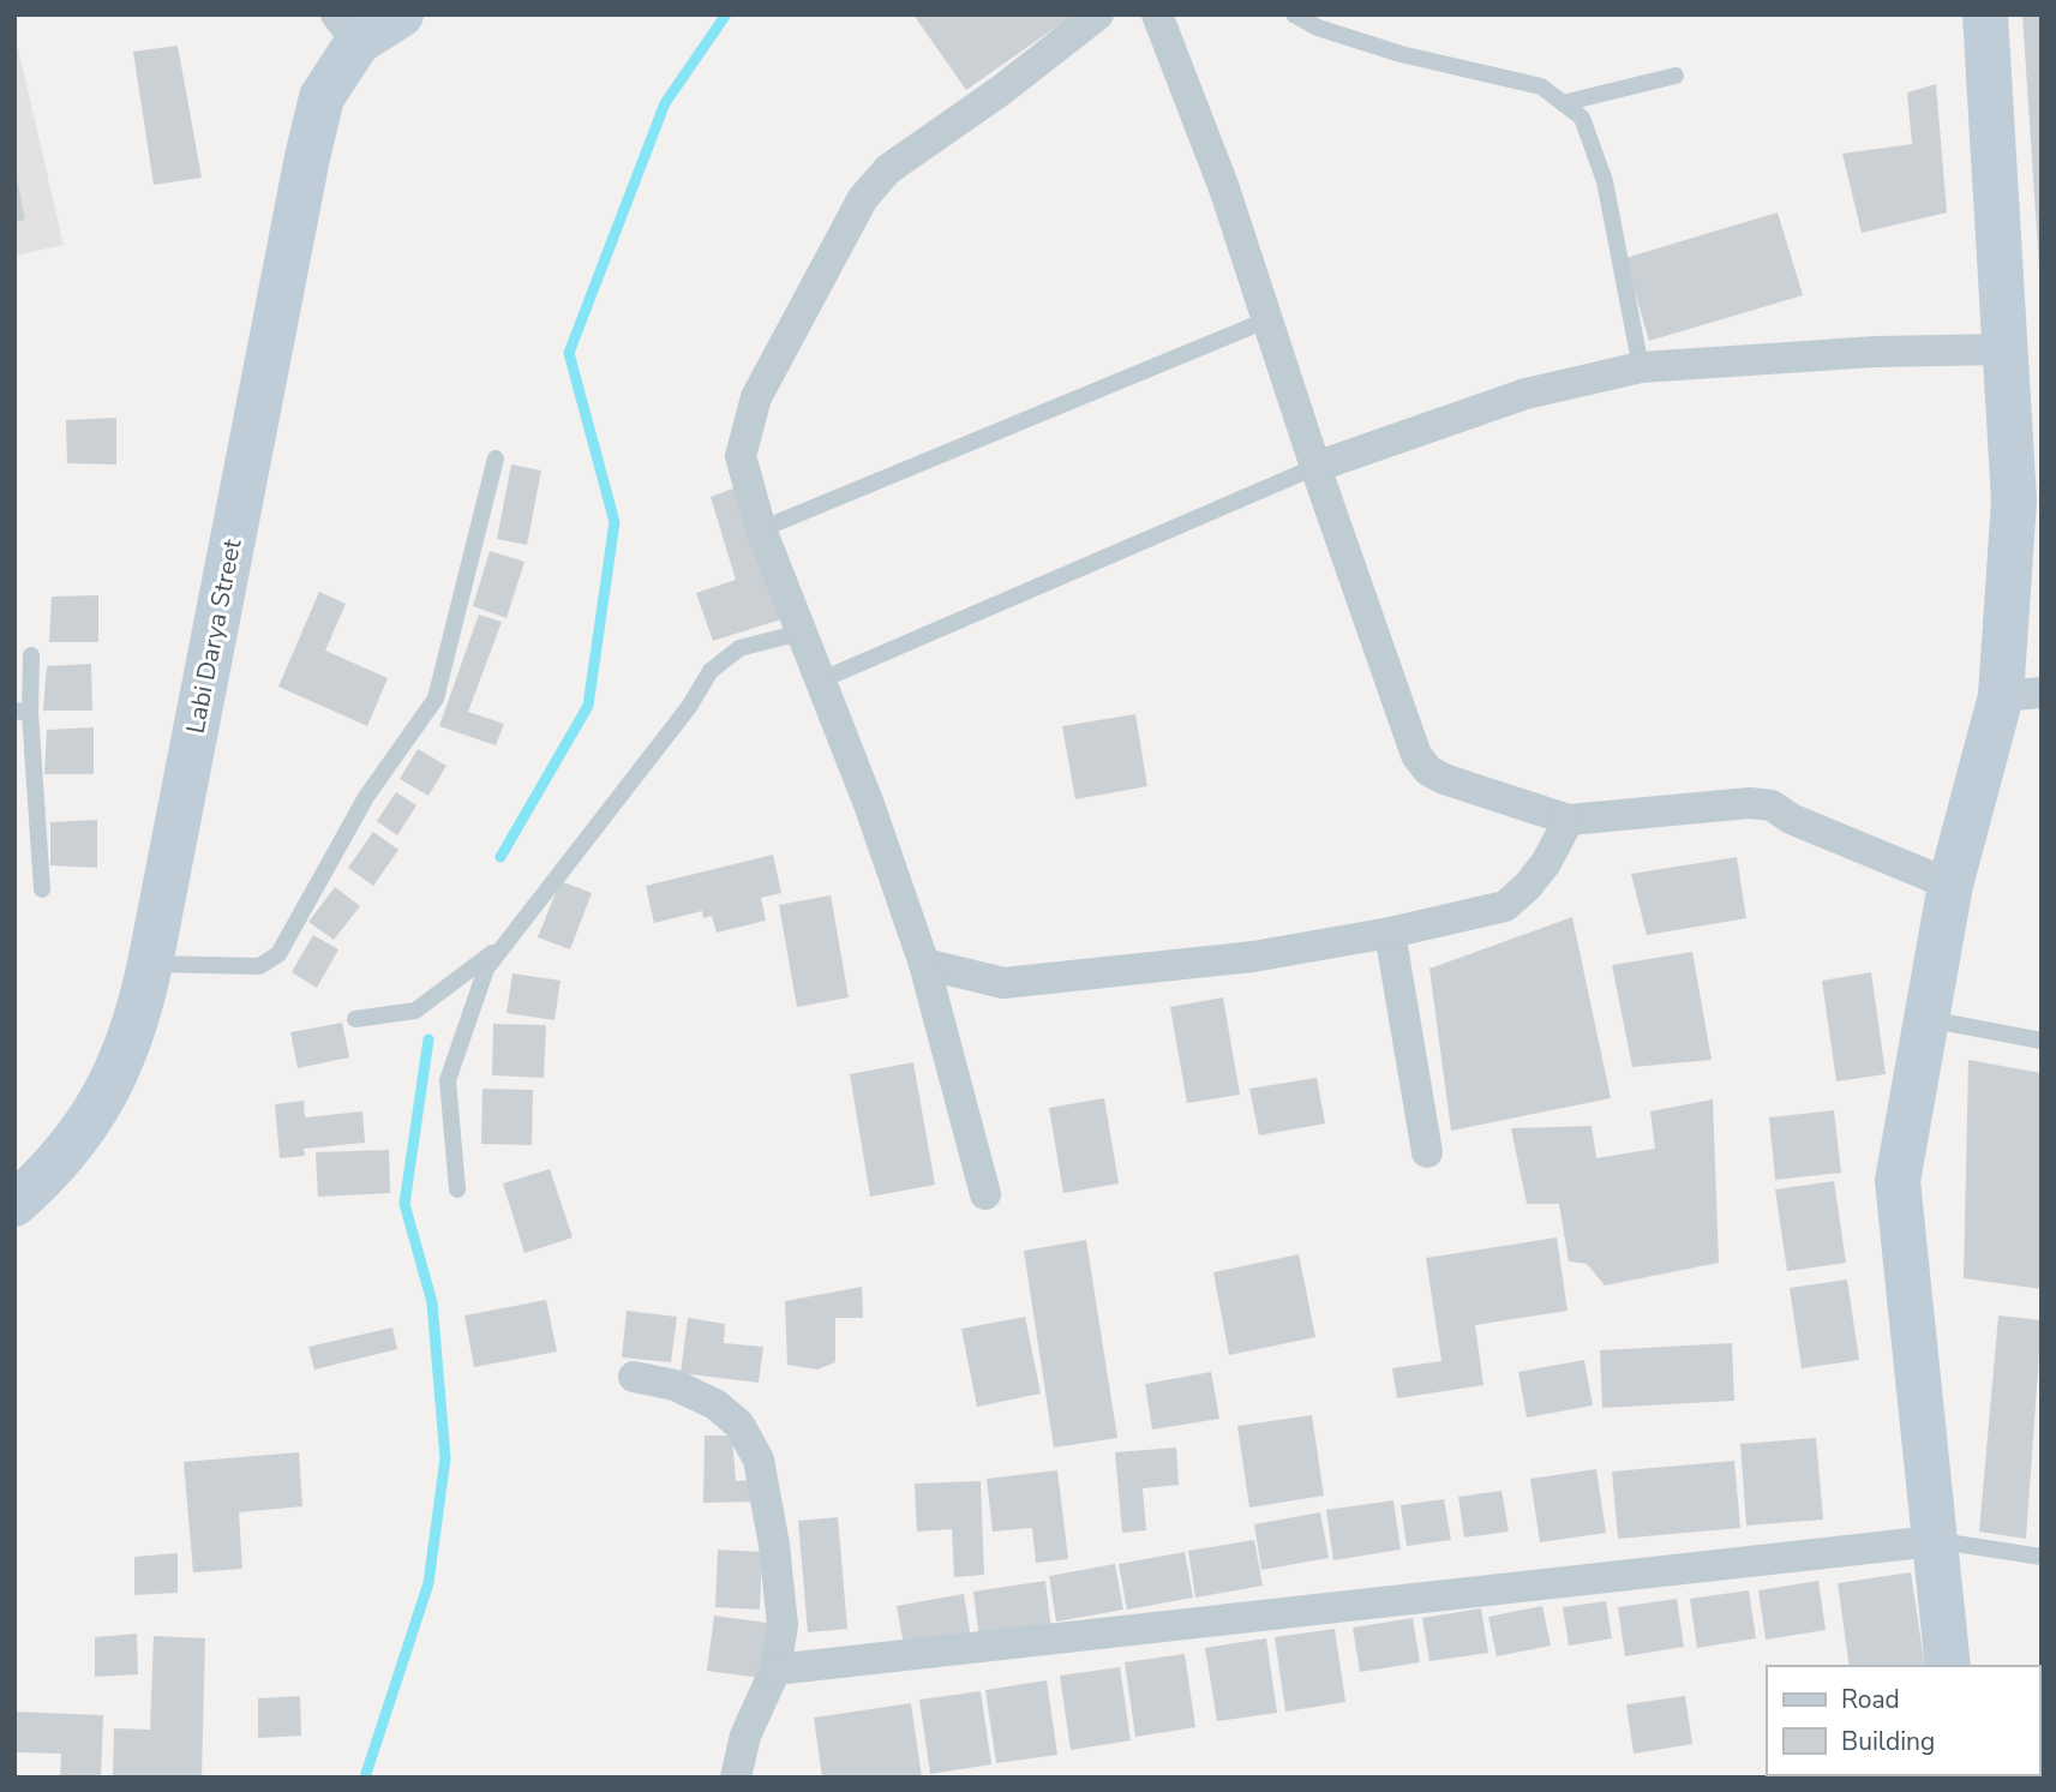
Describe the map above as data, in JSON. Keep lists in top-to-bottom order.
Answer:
{
  "streets": {
    "street": ["Labi Darya Street"]
  },
  "legend": ["Road", "Building"]
}
